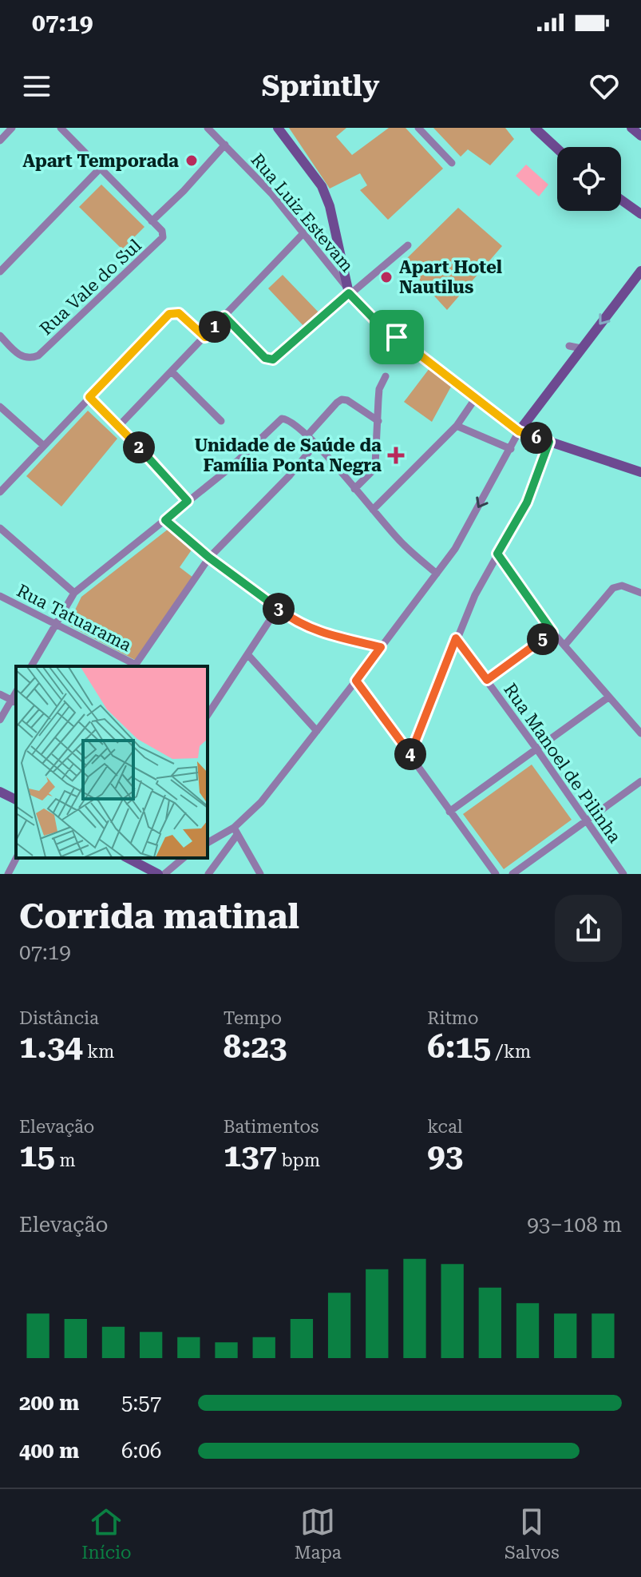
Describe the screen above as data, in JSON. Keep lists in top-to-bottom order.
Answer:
{
  "streets": {
    "street": [
      "Rua Luiz Estevam",
      "Rua Vale do Sul",
      "Rua Tatuarama",
      "Rua Manoel de Pilinha"
    ]
  },
  "places": {
    "other": ["Apart Temporada", "Apart Hotel Nautilus"],
    "health": ["Unidade de Saúde da Família Ponta Negra"]
  },
  "page": {
    "status": "07:19",
    "header": "Sprintly",
    "pins": [
      "1",
      "6",
      "2",
      "3",
      "5",
      "4"
    ],
    "heading": ["Corrida matinal", "07:19"],
    "stats": [
      ["Distância", "1.34 km"],
      ["Tempo", "8:23"],
      ["Ritmo", "6:15 /km"],
      ["Elevação", "15 m"],
      ["Batimentos", "137 bpm"],
      ["kcal", "93"]
    ],
    "chart": ["Elevação", "93–108 m"],
    "list": [
      {
        "name": "200 m",
        "note": "5:57"
      },
      {
        "name": "400 m",
        "note": "6:06"
      }
    ],
    "tabs": ["Início", "Mapa", "Salvos"]
  }
}
